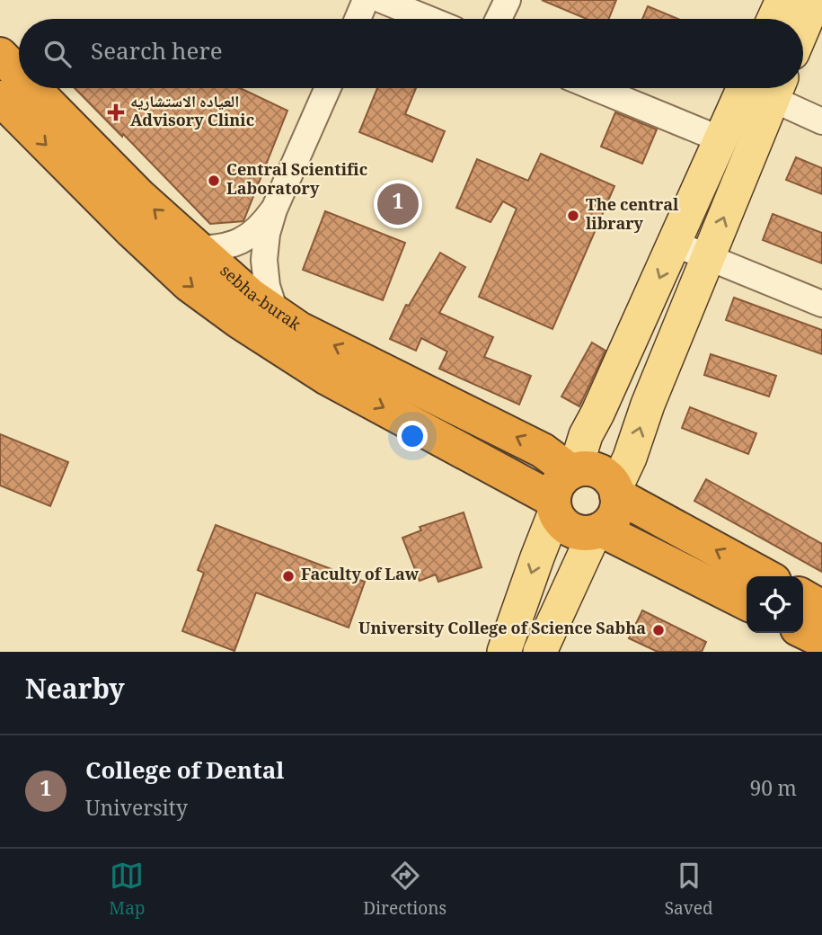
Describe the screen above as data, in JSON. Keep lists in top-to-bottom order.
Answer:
{
  "streets": {
    "highway": ["sebha-burak"]
  },
  "places": {
    "health": ["العياده الاستشاريه Advisory Clinic"],
    "other": [
      "Central Scientific Laboratory",
      "The central library",
      "Faculty of Law",
      "University College of Science Sabha"
    ]
  },
  "page": {
    "search": "Search here",
    "pins": "1",
    "heading": "Nearby",
    "list": [
      {
        "mark": "1",
        "name": "College of Dental",
        "note": "University",
        "value": "90 m"
      }
    ],
    "nav": ["Map", "Directions", "Saved"]
  }
}
